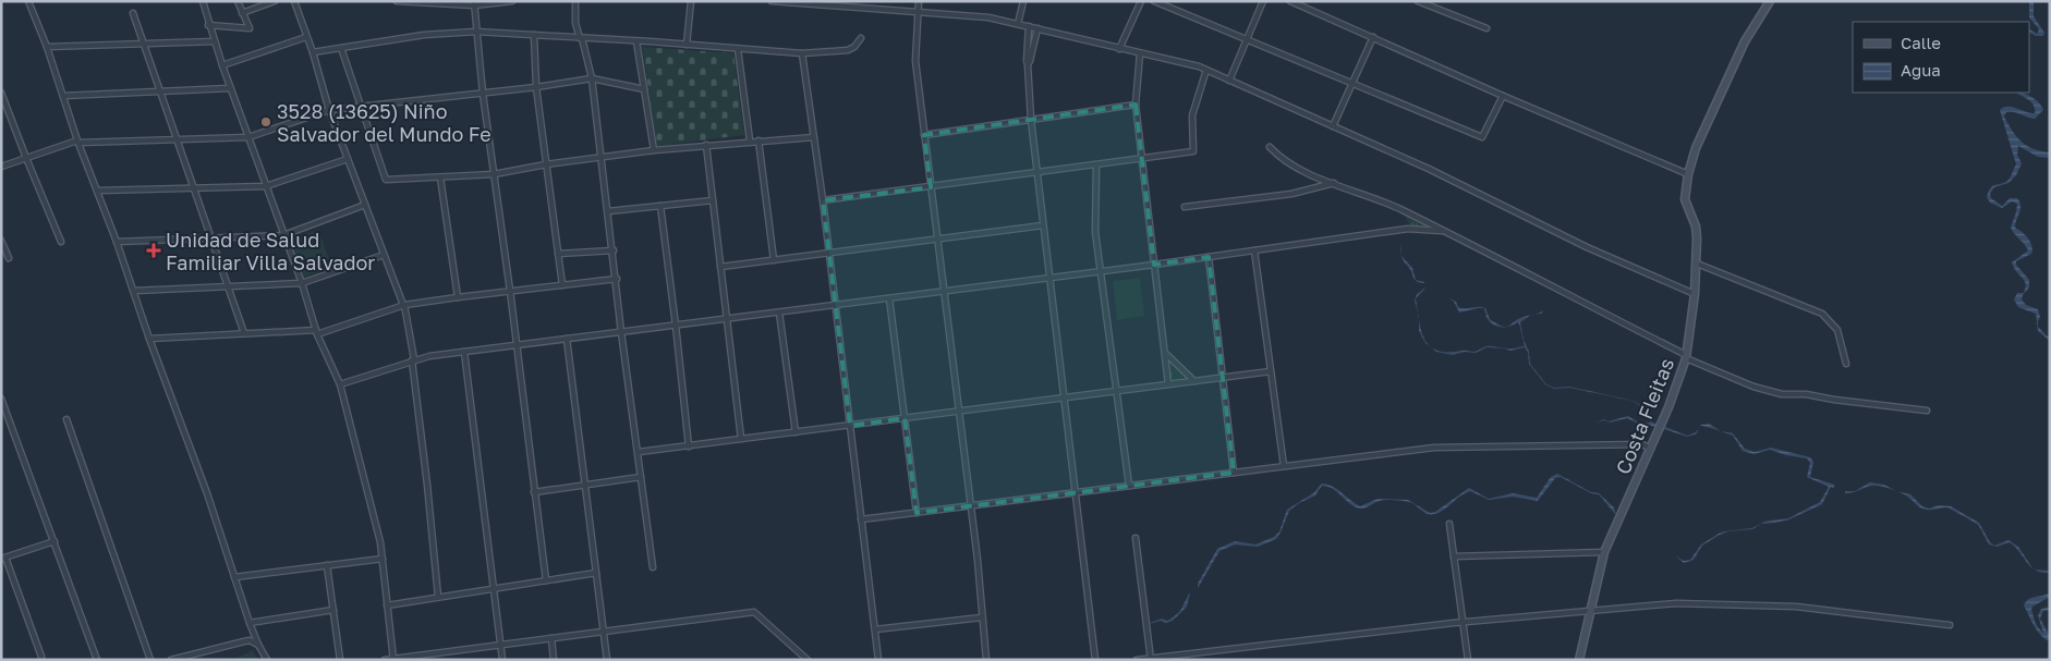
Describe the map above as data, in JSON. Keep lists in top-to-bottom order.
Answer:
{
  "streets": {
    "main road": ["Costa Fleitas"]
  },
  "places": {
    "other": ["3528 (13625) Niño Salvador del Mundo Fe"],
    "health": ["Unidad de Salud Familiar Villa Salvador"]
  },
  "legend": ["Calle", "Agua"]
}
